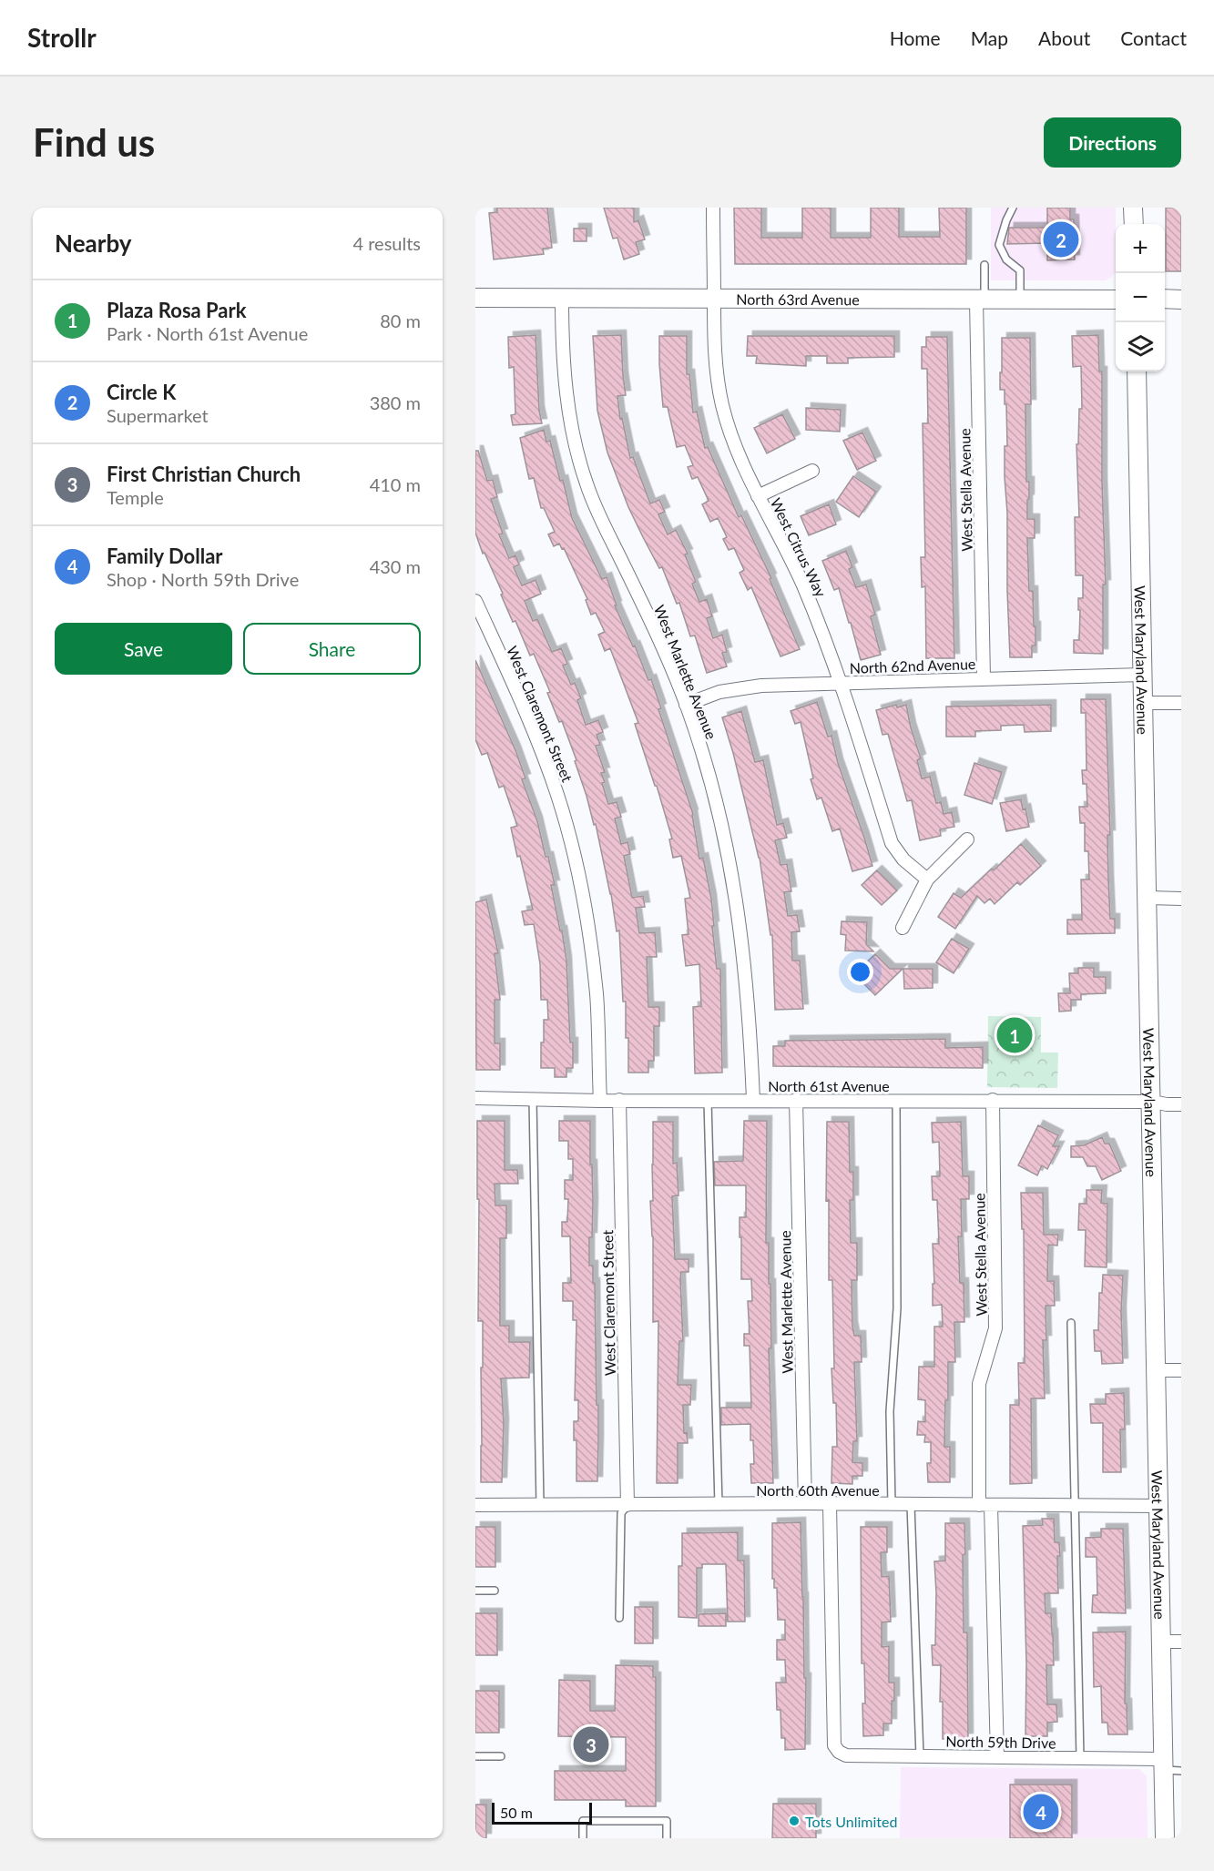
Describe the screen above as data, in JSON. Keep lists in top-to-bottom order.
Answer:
{
  "streets": {
    "street": [
      "North 63rd Avenue",
      "West Stella Avenue",
      "West Citrus Way",
      "West Maryland Avenue",
      "North 62nd Avenue",
      "West Marlette Avenue",
      "West Claremont Street",
      "North 61st Avenue",
      "North 60th Avenue",
      "North 59th Drive"
    ]
  },
  "crossings": [
    ["North 63rd Avenue", "West Stella Avenue"],
    ["North 63rd Avenue", "West Citrus Way"],
    ["North 63rd Avenue", "West Marlette Avenue"],
    ["West Stella Avenue", "North 62nd Avenue"],
    ["West Stella Avenue", "North 61st Avenue"],
    ["West Stella Avenue", "North 60th Avenue"],
    ["West Stella Avenue", "North 59th Drive"],
    ["West Citrus Way", "North 62nd Avenue"],
    ["West Maryland Avenue", "North 62nd Avenue"],
    ["West Maryland Avenue", "North 61st Avenue"],
    ["West Maryland Avenue", "North 60th Avenue"],
    ["West Maryland Avenue", "North 59th Drive"],
    ["North 62nd Avenue", "West Marlette Avenue"],
    ["West Marlette Avenue", "North 61st Avenue"],
    ["West Marlette Avenue", "North 60th Avenue"],
    ["West Claremont Street", "North 61st Avenue"],
    ["West Claremont Street", "North 60th Avenue"],
    ["North 60th Avenue", "North 59th Drive"]
  ],
  "places": ["Tots Unlimited"],
  "scale_bar": "50 m",
  "page": {
    "header": "Strollr",
    "nav": [
      "Home",
      "Map",
      "About",
      "Contact"
    ],
    "buttons": [
      "Directions",
      ["Save", "Share"]
    ],
    "title": "Find us",
    "heading": ["Nearby", "4 results"],
    "pins": [
      "2",
      "1",
      "3",
      "4"
    ],
    "map_buttons": ["+", "−"],
    "list": [
      {
        "mark": "1",
        "name": "Plaza Rosa Park",
        "note": "Park · North 61st Avenue",
        "value": "80 m"
      },
      {
        "mark": "2",
        "name": "Circle K",
        "note": "Supermarket",
        "value": "380 m"
      },
      {
        "mark": "3",
        "name": "First Christian Church",
        "note": "Temple",
        "value": "410 m"
      },
      {
        "mark": "4",
        "name": "Family Dollar",
        "note": "Shop · North 59th Drive",
        "value": "430 m"
      }
    ],
    "scale": "50 m"
  }
}
